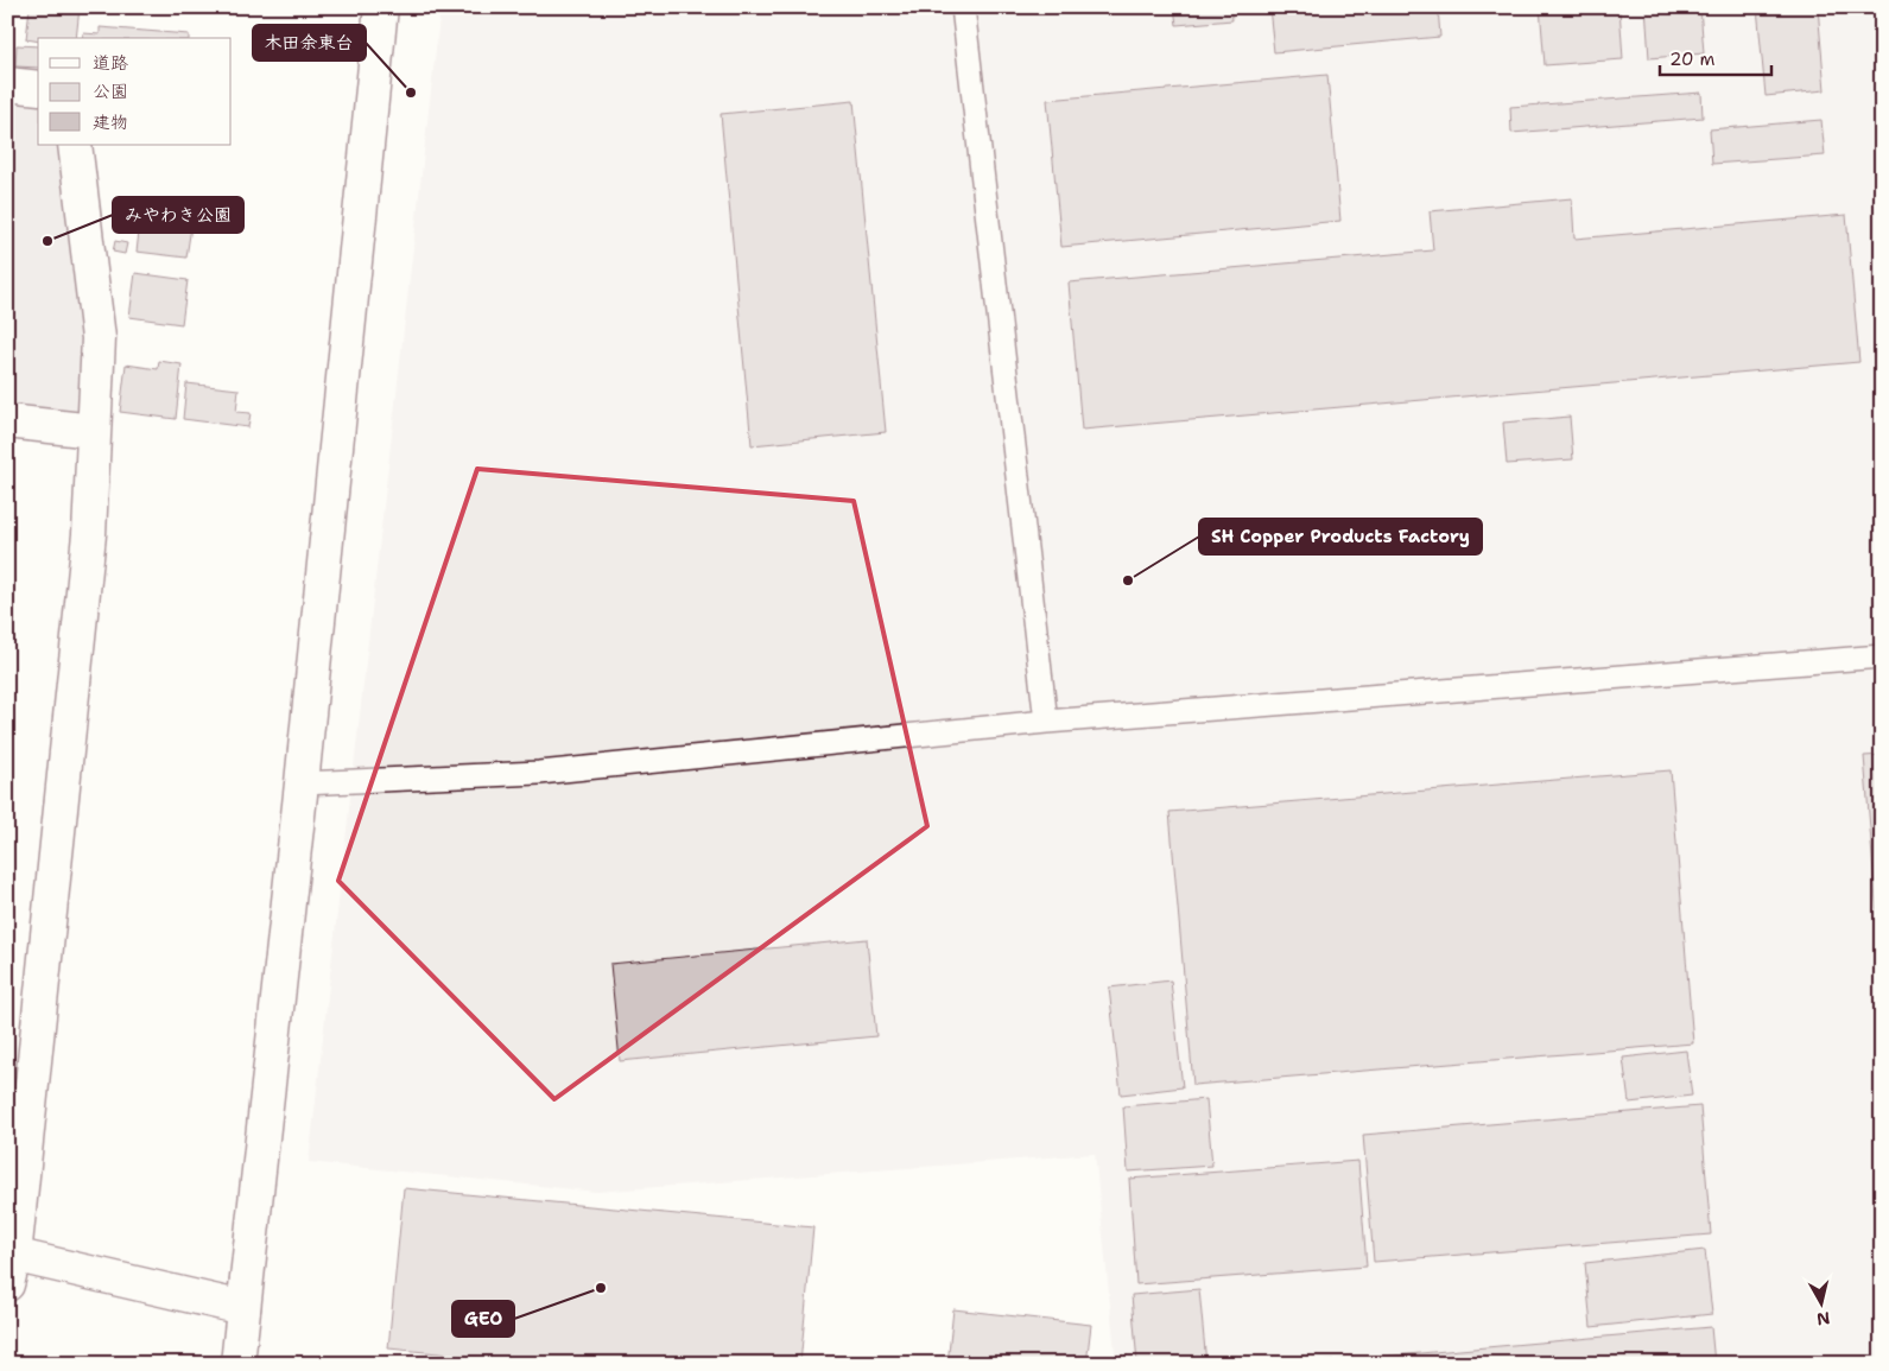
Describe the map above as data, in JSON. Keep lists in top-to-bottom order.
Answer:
{
  "places": [
    "木田余東台",
    "みやわき公園",
    "SH Copper Products Factory",
    "GEO"
  ],
  "legend": ["道路", "公園", "建物"],
  "scale_bar": "20 m",
  "north": "bottom"
}
